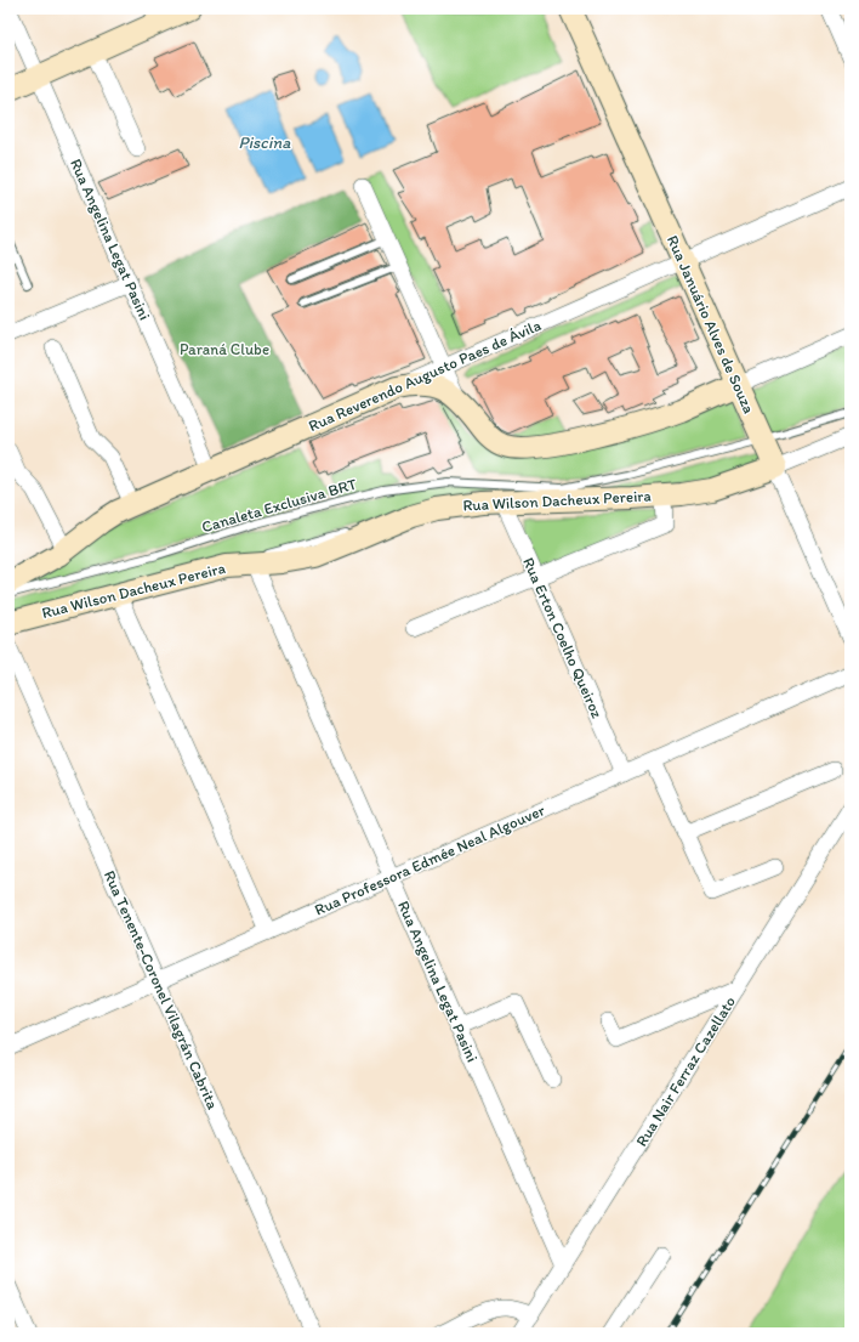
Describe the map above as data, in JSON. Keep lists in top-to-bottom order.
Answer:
{
  "streets": {
    "main road": ["Rua Januário Alves de Souza", "Rua Reverendo Augusto Paes de Ávila", "Rua Wilson Dacheux Pereira"],
    "street": [
      "Rua Angelina Legat Pasini",
      "Rua Erton Coelho Queiroz",
      "Rua Professora Edmée Neal Algouver",
      "Rua Tenente-Coronel Vilagrán Cabrita",
      "Rua Nair Ferraz Cazellato"
    ],
    "lane": ["Canaleta Exclusiva BRT"]
  },
  "crossings": [
    ["Rua Angelina Legat Pasini", "Rua Reverendo Augusto Paes de Ávila"],
    ["Rua Angelina Legat Pasini", "Rua Wilson Dacheux Pereira"],
    ["Rua Angelina Legat Pasini", "Rua Professora Edmée Neal Algouver"],
    ["Rua Angelina Legat Pasini", "Rua Nair Ferraz Cazellato"],
    ["Rua Januário Alves de Souza", "Rua Reverendo Augusto Paes de Ávila"],
    ["Rua Januário Alves de Souza", "Rua Wilson Dacheux Pereira"],
    ["Rua Januário Alves de Souza", "Canaleta Exclusiva BRT"],
    ["Rua Wilson Dacheux Pereira", "Canaleta Exclusiva BRT"],
    ["Rua Wilson Dacheux Pereira", "Rua Erton Coelho Queiroz"],
    ["Canaleta Exclusiva BRT", "Rua Erton Coelho Queiroz"],
    ["Rua Erton Coelho Queiroz", "Rua Professora Edmée Neal Algouver"],
    ["Rua Professora Edmée Neal Algouver", "Rua Tenente-Coronel Vilagrán Cabrita"]
  ],
  "water": ["Piscina"],
  "parks": ["Paraná Clube"]
}
